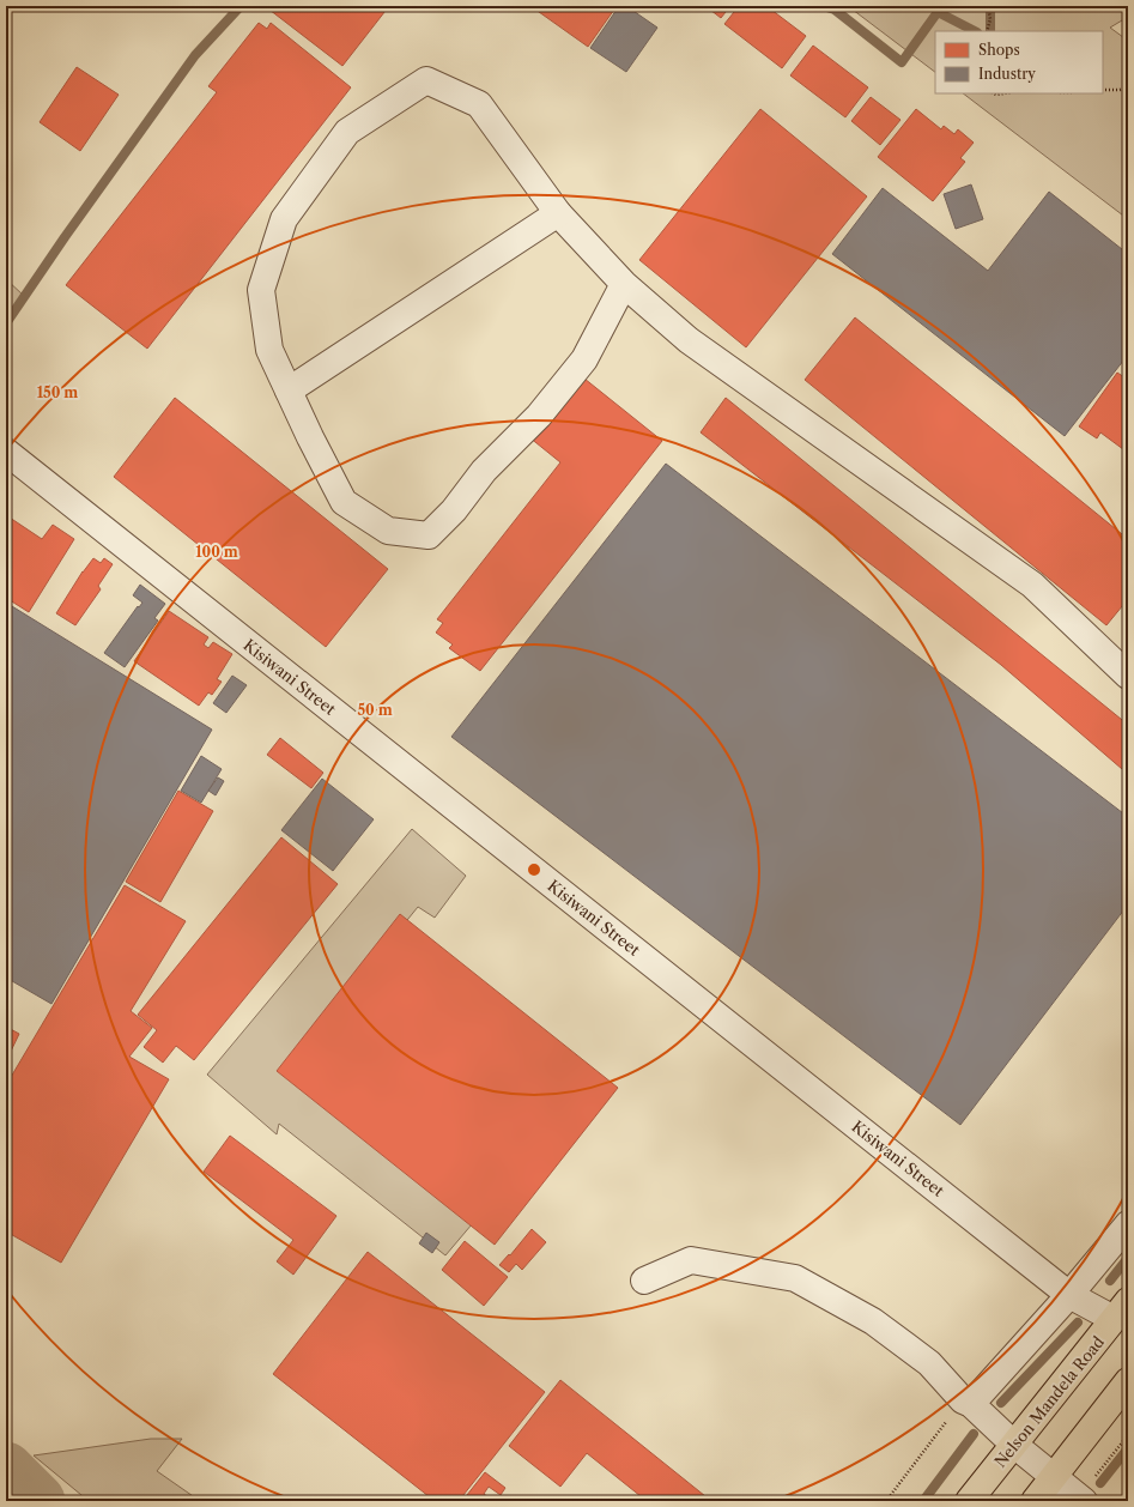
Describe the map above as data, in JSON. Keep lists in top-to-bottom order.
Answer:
{
  "streets": {
    "main road": ["Nelson Mandela Road"],
    "street": ["Kisiwani Street"]
  },
  "crossings": [
    ["Kisiwani Street", "Nelson Mandela Road"]
  ],
  "legend": ["Shops", "Industry"],
  "rings": ["150 m", "100 m", "50 m"]
}
